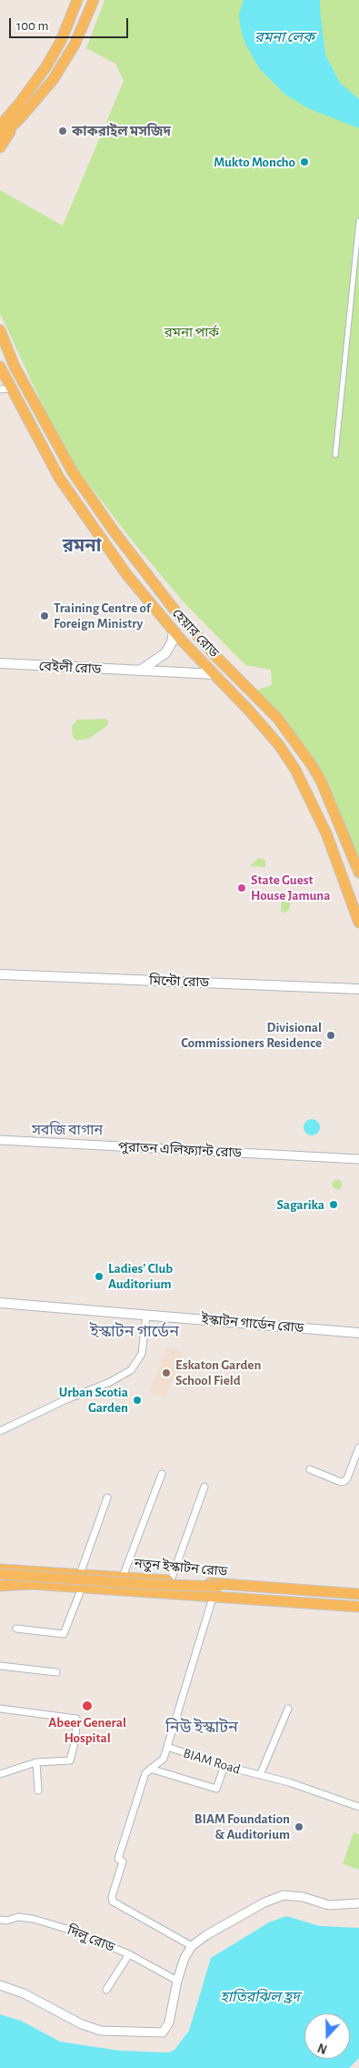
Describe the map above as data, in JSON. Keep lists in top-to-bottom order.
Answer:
{
  "streets": {
    "main road": [
      "হেয়ার রোড",
      "বেইলী রোড",
      "মিন্টো রোড",
      "ইস্কাটন গার্ডেন রোড",
      "নতুন ইস্কাটন রোড"
    ],
    "street": ["পুরাতন এলিফ্যান্ট রোড", "BIAM Road", "দিলু রোড"]
  },
  "crossings": [
    ["হেয়ার রোড", "বেইলী রোড"],
    ["নতুন ইস্কাটন রোড", "BIAM Road"]
  ],
  "districts": [
    "রমনা",
    "সবজি বাগান",
    "ইস্কাটন গার্ডেন",
    "নিউ ইস্কাটন"
  ],
  "water": ["রমনা লেক", "হাতিরঝিল হ্রদ"],
  "parks": ["রমনা পার্ক"],
  "places": [
    "কাকরাইল মসজিদ",
    "Mukto Moncho",
    "Training Centre of Foreign Ministry",
    "State Guest House Jamuna",
    "Divisional Commissioners Residence",
    "Sagarika",
    "Ladies' Club Auditorium",
    "Eskaton Garden School Field",
    "Urban Scotia Garden",
    "Abeer General Hospital",
    "BIAM Foundation & Auditorium"
  ],
  "scale_bar": "100 m",
  "north": "bottom"
}
